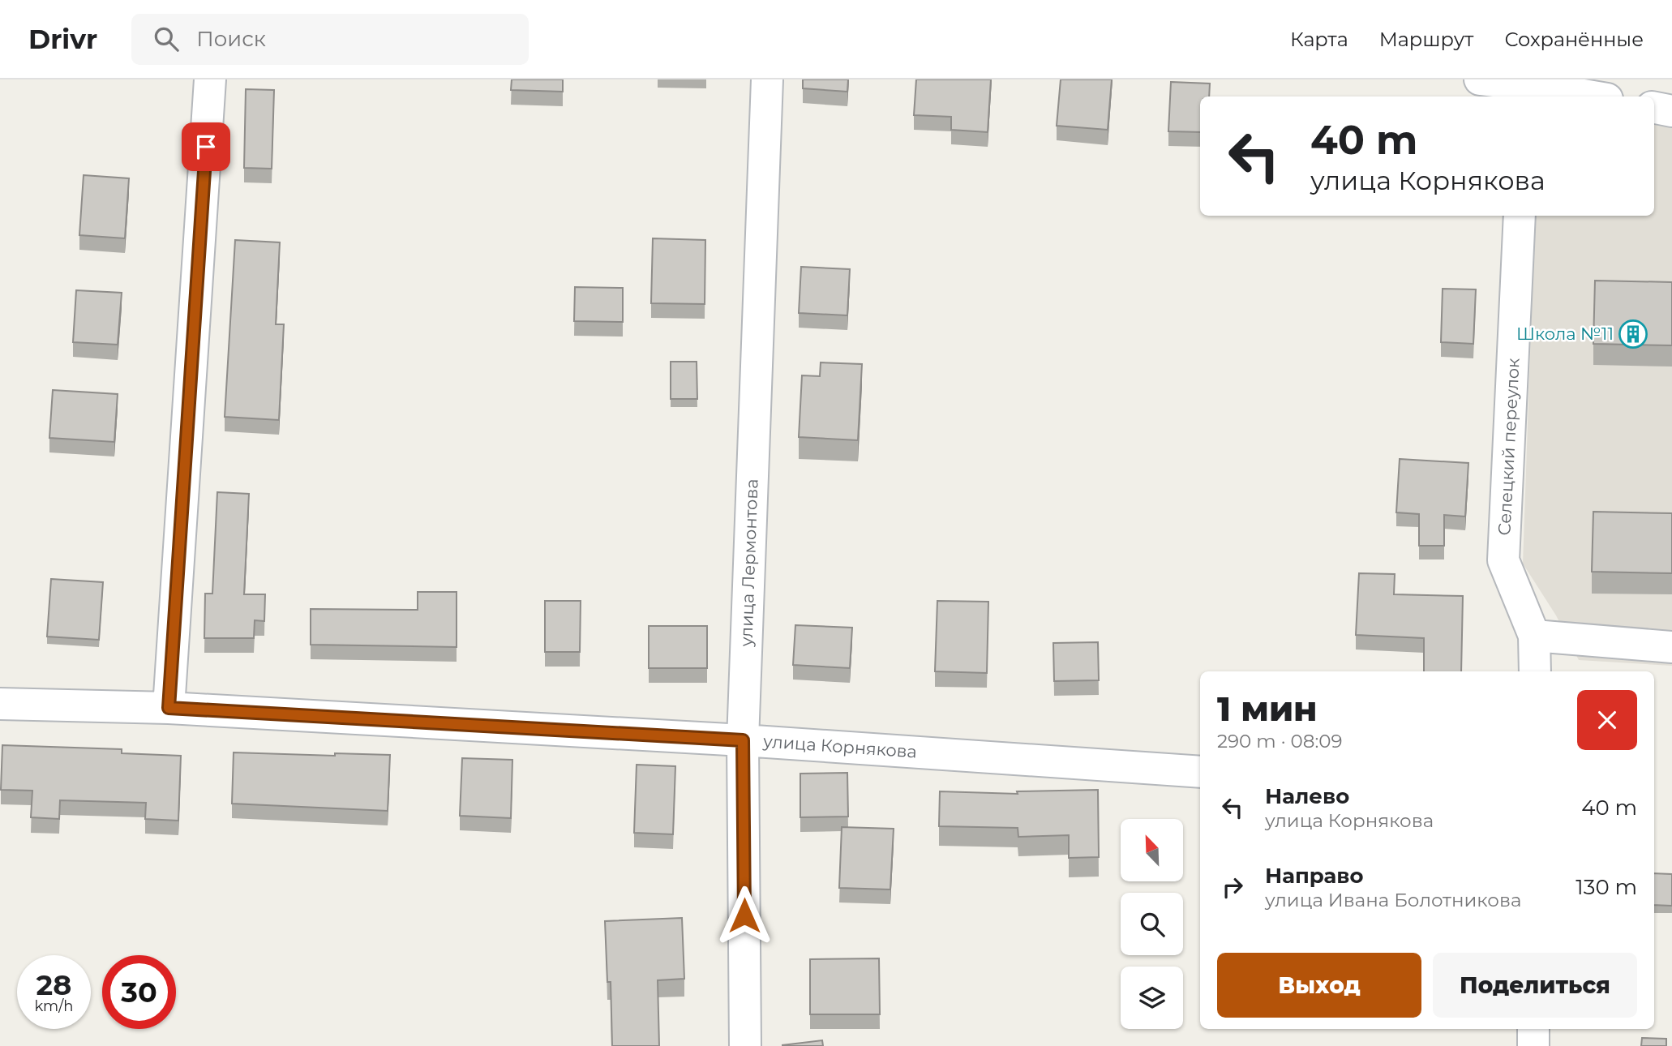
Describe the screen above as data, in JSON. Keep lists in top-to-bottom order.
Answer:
{
  "streets": {
    "street": ["Селецкий переулок", "улица Лермонтова", "улица Корнякова"]
  },
  "crossings": [
    ["улица Лермонтова", "улица Корнякова"]
  ],
  "places": {
    "building": ["Школа №11"]
  },
  "north": "top left",
  "page": {
    "header": "Drivr",
    "search": "Поиск",
    "nav": ["Карта", "Маршрут", "Сохранённые"],
    "turn": ["40 m", "улица Корнякова"],
    "heading": ["1 мин", "290 m · 08:09"],
    "list": [
      {
        "name": "Налево",
        "note": "улица Корнякова",
        "value": "40 m"
      },
      {
        "name": "Направо",
        "note": "улица Ивана Болотникова",
        "value": "130 m"
      }
    ],
    "buttons": ["Выход", "Поделиться"],
    "speed": "28 km/h",
    "limit": "30"
  }
}
